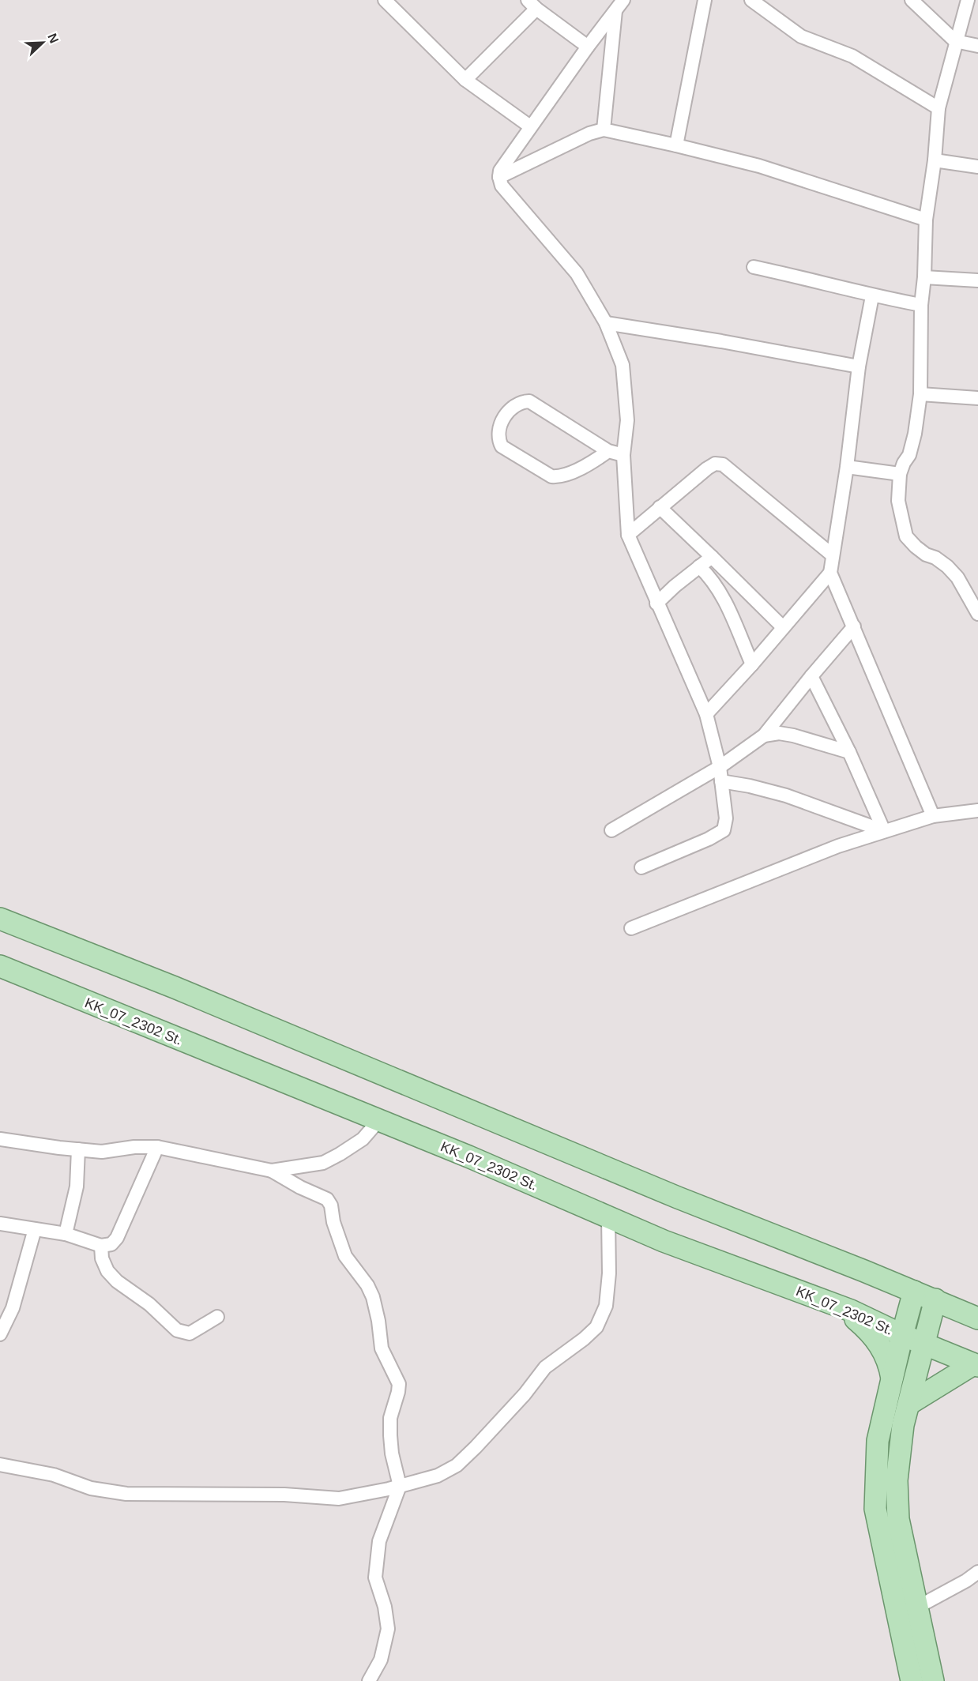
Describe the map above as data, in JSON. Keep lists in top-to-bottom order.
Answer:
{
  "streets": {
    "main road": ["KK_07_2302 St."]
  },
  "north": "top right"
}
